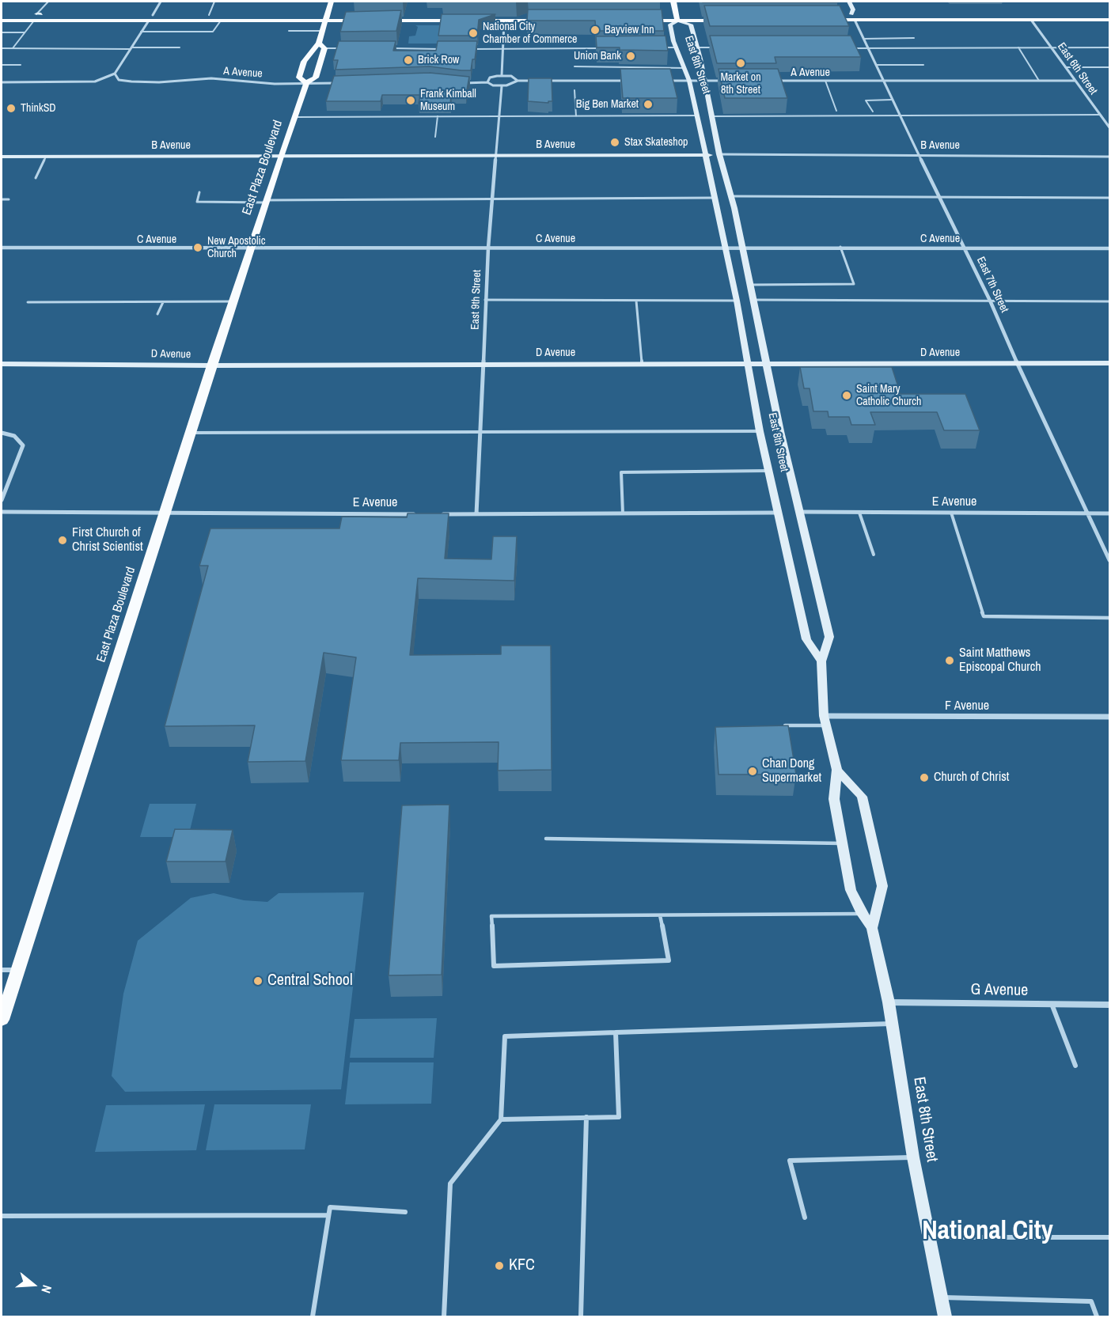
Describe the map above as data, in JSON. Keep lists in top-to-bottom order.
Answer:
{
  "streets": {
    "main road": [
      "East 8th Street",
      "B Avenue",
      "East Plaza Boulevard",
      "D Avenue"
    ],
    "street": [
      "East 6th Street",
      "A Avenue",
      "C Avenue",
      "East 7th Street",
      "East 9th Street",
      "E Avenue",
      "F Avenue",
      "G Avenue"
    ]
  },
  "crossings": [
    ["East 8th Street", "B Avenue"],
    ["East 8th Street", "C Avenue"],
    ["East 8th Street", "D Avenue"],
    ["East 8th Street", "E Avenue"],
    ["East 8th Street", "F Avenue"],
    ["East 8th Street", "G Avenue"],
    ["East 6th Street", "A Avenue"],
    ["A Avenue", "East Plaza Boulevard"],
    ["A Avenue", "East 7th Street"],
    ["B Avenue", "East Plaza Boulevard"],
    ["B Avenue", "East 7th Street"],
    ["B Avenue", "East 9th Street"],
    ["East Plaza Boulevard", "C Avenue"],
    ["East Plaza Boulevard", "D Avenue"],
    ["East Plaza Boulevard", "E Avenue"],
    ["C Avenue", "East 7th Street"],
    ["C Avenue", "East 9th Street"],
    ["East 7th Street", "D Avenue"],
    ["East 7th Street", "E Avenue"],
    ["East 9th Street", "D Avenue"]
  ],
  "districts": ["National City"],
  "places": [
    "Bayview Inn",
    "National City Chamber of Commerce",
    "Union Bank",
    "Brick Row",
    "Market on 8th Street",
    "Frank Kimball Museum",
    "Big Ben Market",
    "ThinkSD",
    "Stax Skateshop",
    "New Apostolic Church",
    "Saint Mary Catholic Church",
    "First Church of Christ Scientist",
    "Saint Matthews Episcopal Church",
    "Chan Dong Supermarket",
    "Church of Christ",
    "Central School",
    "KFC"
  ],
  "north": "right"
}
